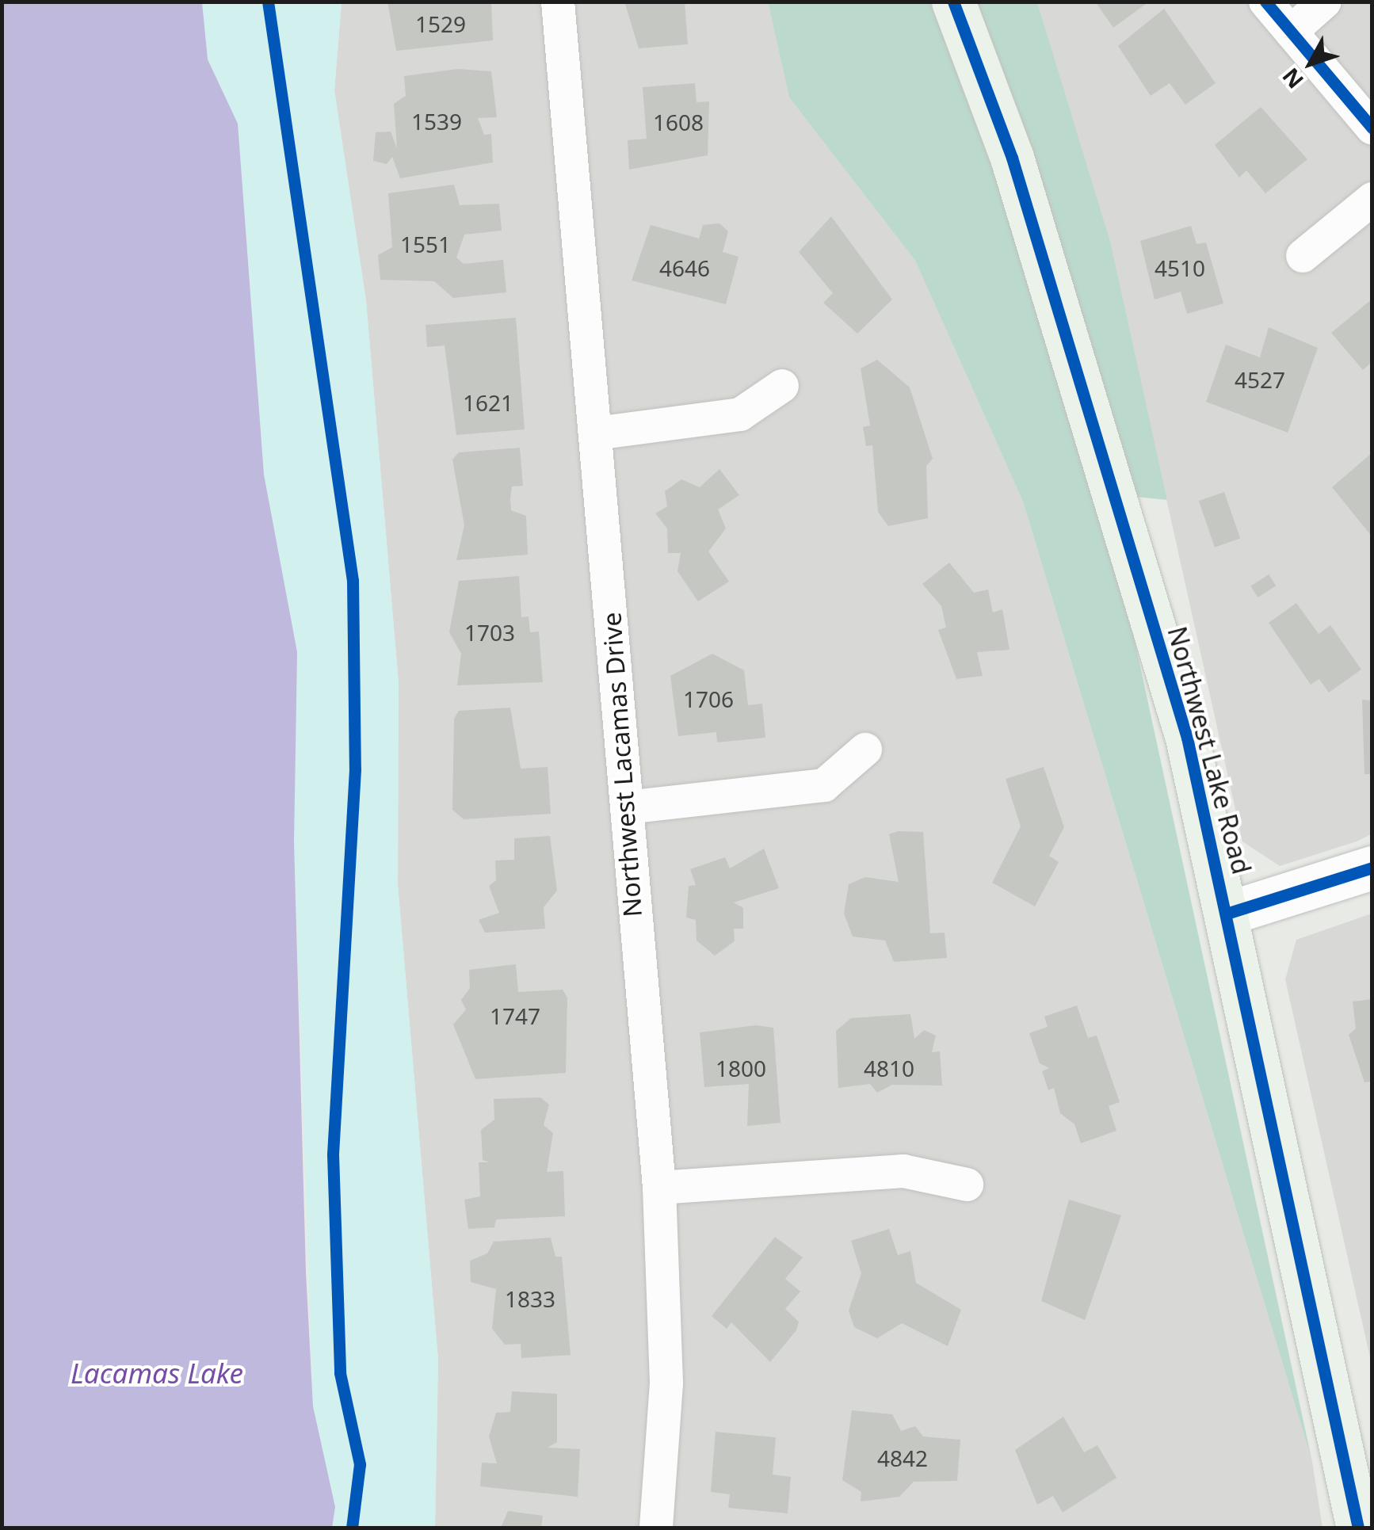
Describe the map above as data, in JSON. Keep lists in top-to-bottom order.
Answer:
{
  "streets": {
    "main road": ["Northwest Lake Road"],
    "street": ["Northwest Lacamas Drive"]
  },
  "water": ["Lacamas Lake"],
  "house_numbers": [
    "1529",
    "1539",
    "1608",
    "1551",
    "4646",
    "4510",
    "4527",
    "1621",
    "1703",
    "1706",
    "1747",
    "1800",
    "4810",
    "1833",
    "4842"
  ],
  "north": "bottom left"
}
